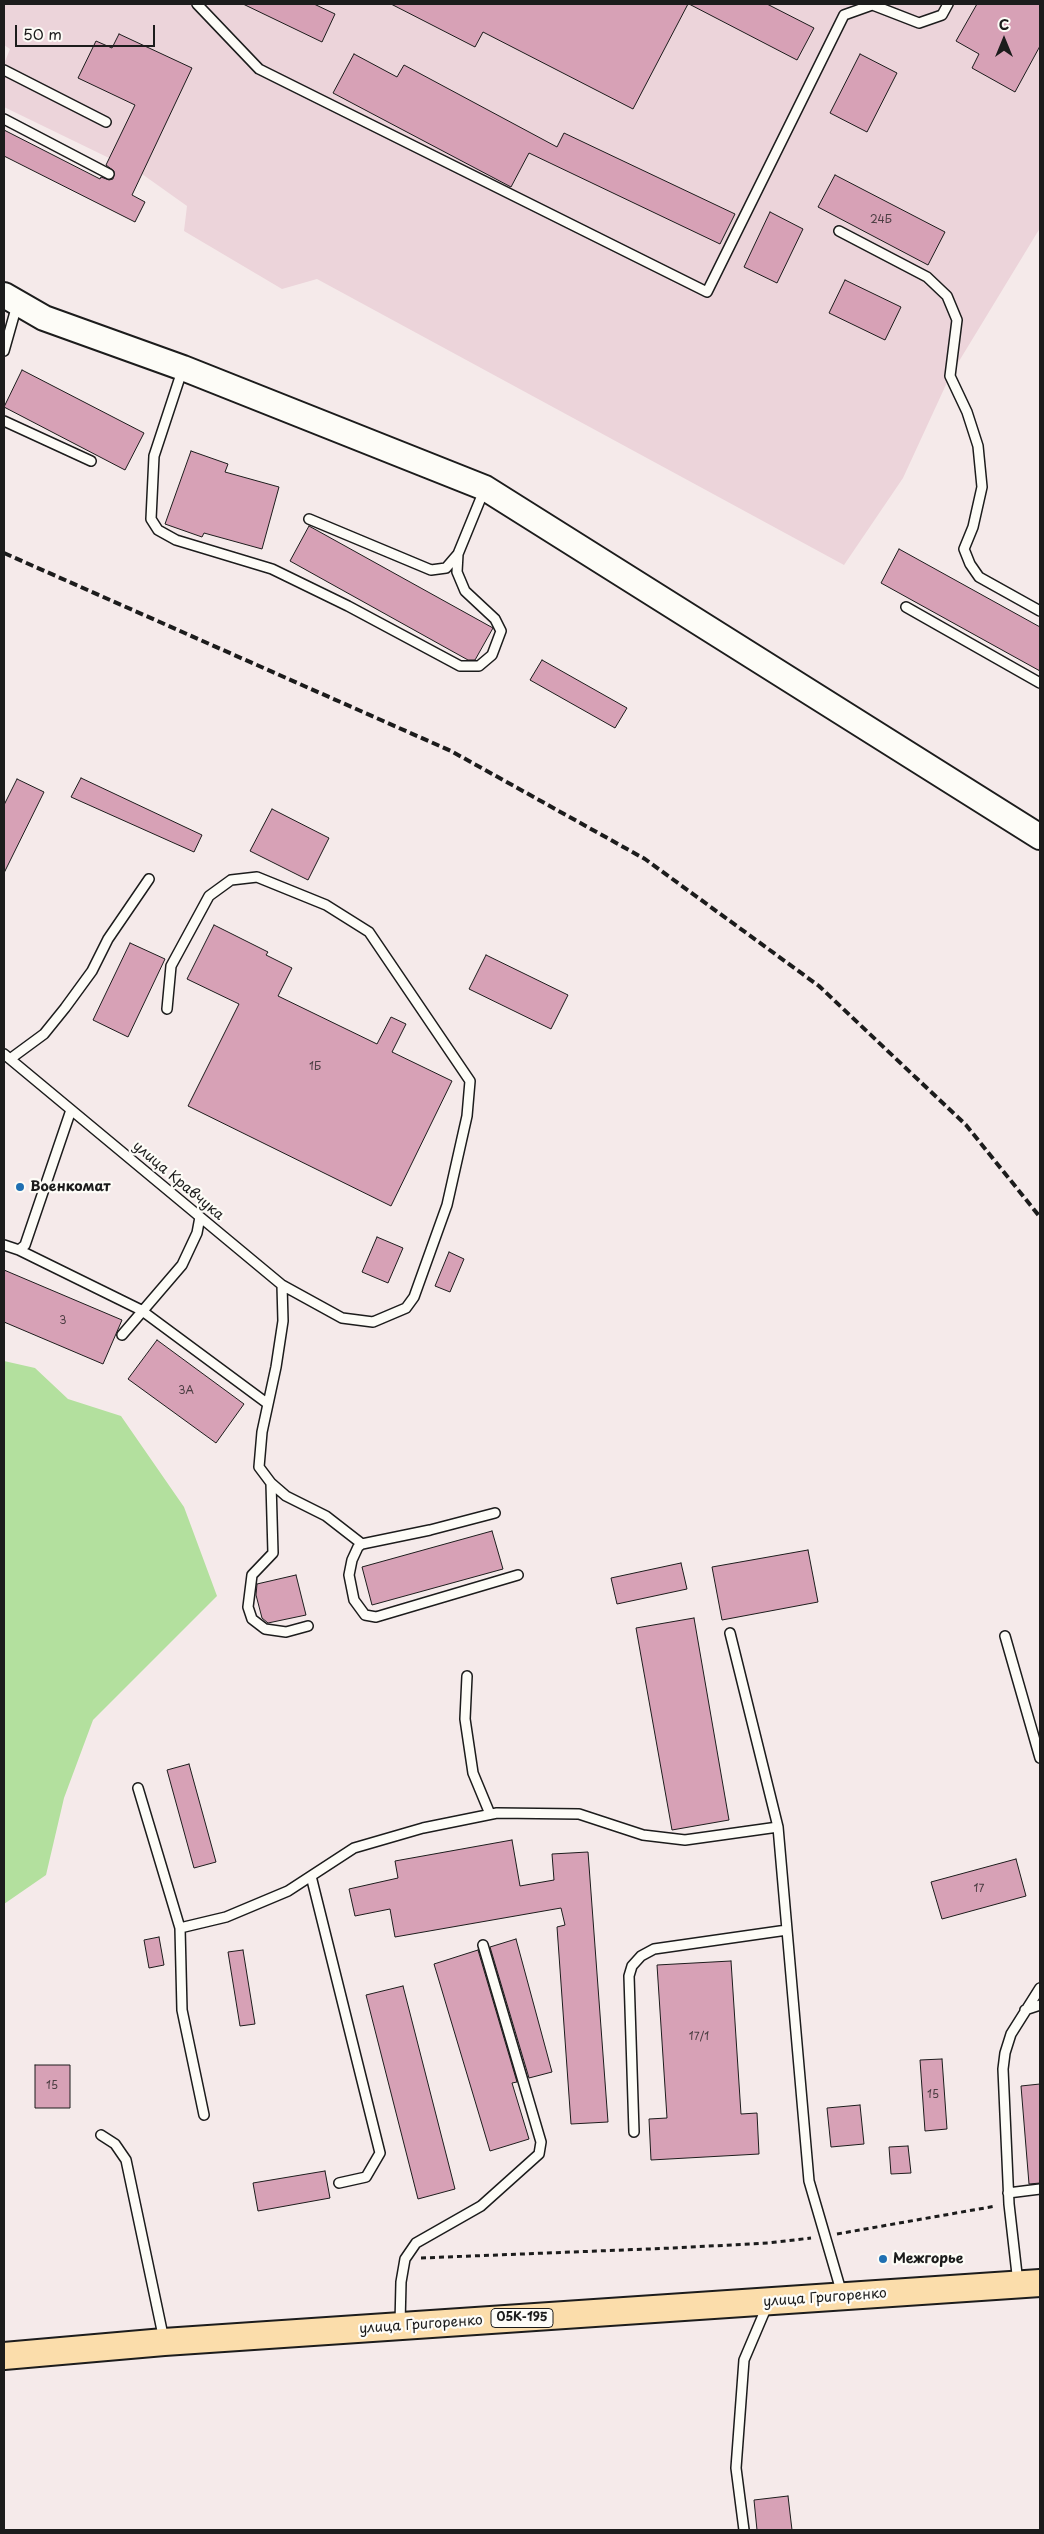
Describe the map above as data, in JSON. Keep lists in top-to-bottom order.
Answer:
{
  "streets": {
    "main road": ["улица Григоренко", "05К-195"],
    "lane": ["улица Кравчука"]
  },
  "places": ["Военкомат", "Межгорье"],
  "house_numbers": [
    "24Б",
    "1Б",
    "3",
    "3А",
    "17",
    "17/1",
    "15",
    "15"
  ],
  "scale_bar": "50 m",
  "north": "top"
}
